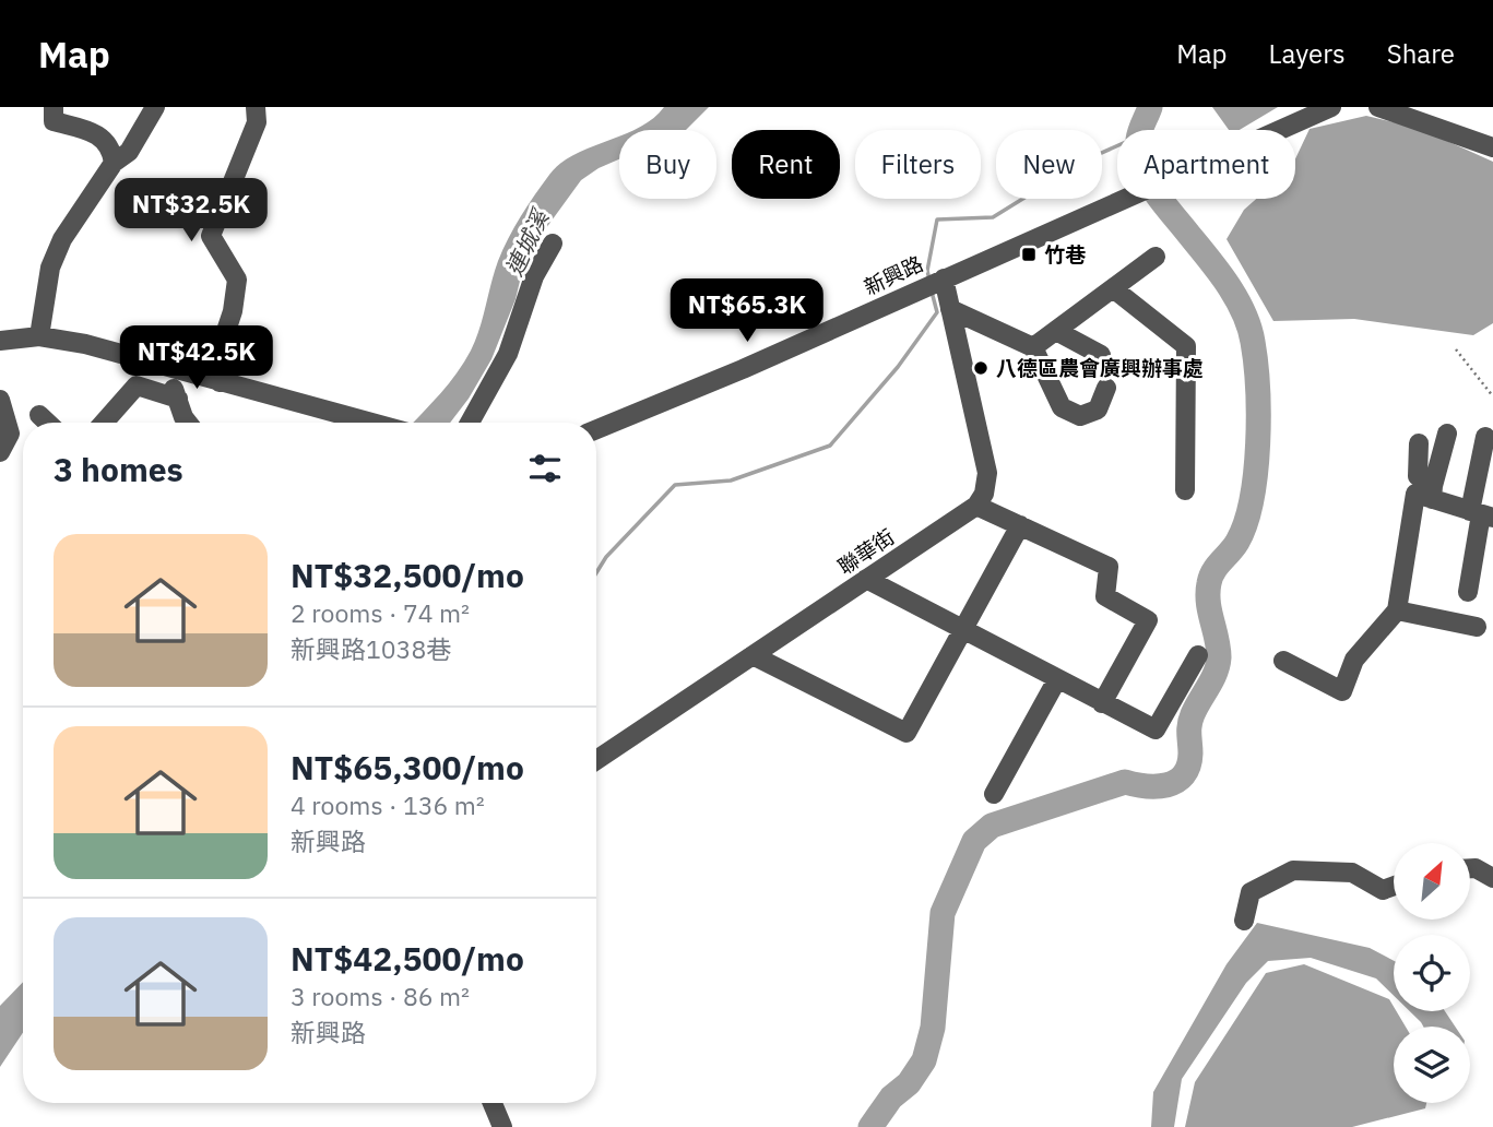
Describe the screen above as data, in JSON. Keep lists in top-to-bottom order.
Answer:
{
  "streets": {
    "street": ["新興路", "聯華街"]
  },
  "water": ["連城溪"],
  "places": {
    "transit": ["竹巷"],
    "other": ["八德區農會廣興辦事處"]
  },
  "north": "top right",
  "page": {
    "header": "Map",
    "nav": ["Map", "Layers", "Share"],
    "chip": [
      "Buy",
      "Rent",
      "Filters",
      "New",
      "Apartment"
    ],
    "price": ["NT$32.5K", "NT$65.3K", "NT$42.5K"],
    "heading": "3 homes",
    "list": [
      {
        "name": "NT$32,500/mo",
        "note": "2 rooms · 74 m² · 新興路1038巷"
      },
      {
        "name": "NT$65,300/mo",
        "note": "4 rooms · 136 m² · 新興路"
      },
      {
        "name": "NT$42,500/mo",
        "note": "3 rooms · 86 m² · 新興路"
      }
    ]
  }
}
